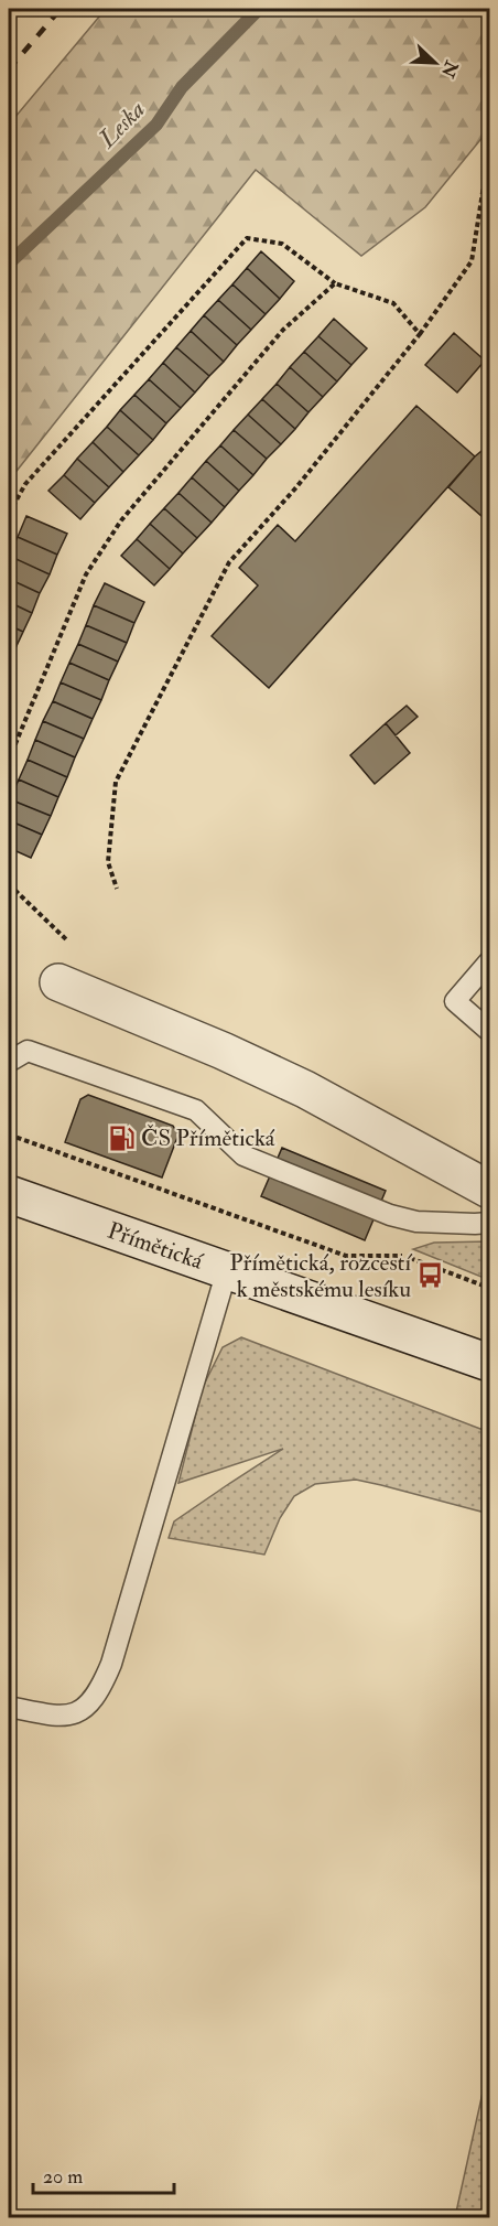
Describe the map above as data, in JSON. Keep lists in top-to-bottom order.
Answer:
{
  "streets": {
    "main road": ["Přímětická"]
  },
  "water": ["Leska"],
  "places": {
    "fuel station": ["ČS Přímětická"],
    "bus stop": ["Přímětická, rozcestí k městskému lesíku"]
  },
  "scale_bar": "20 m",
  "north": "bottom right"
}
